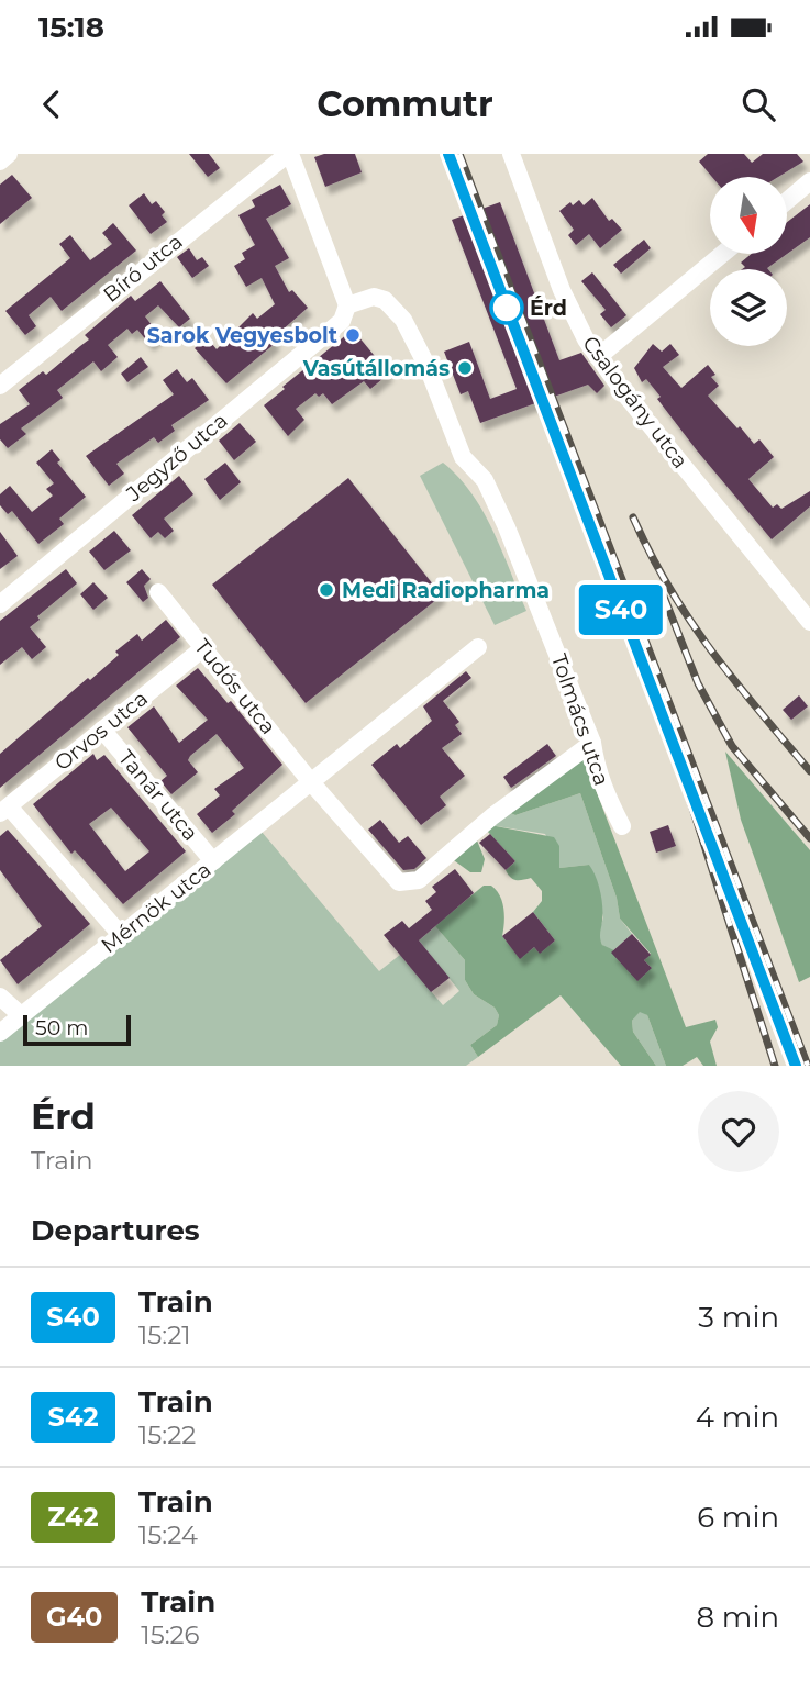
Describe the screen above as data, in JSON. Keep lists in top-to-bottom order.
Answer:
{
  "streets": {
    "street": [
      "Bíró utca",
      "Csalogány utca",
      "Jegyző utca",
      "Tudós utca",
      "Tolmács utca",
      "Orvos utca",
      "Tanár utca",
      "Mérnök utca"
    ]
  },
  "crossings": [
    ["Jegyző utca", "Tolmács utca"],
    ["Tudós utca", "Orvos utca"],
    ["Tudós utca", "Mérnök utca"],
    ["Orvos utca", "Tanár utca"],
    ["Tanár utca", "Mérnök utca"]
  ],
  "places": [
    "Érd",
    "Sarok Vegyesbolt",
    "Vasútállomás",
    "Medi Radiopharma"
  ],
  "scale_bar": "50 m",
  "north": "bottom",
  "page": {
    "status": "15:18",
    "header": "Commutr",
    "on_map": "S40",
    "scale": "50 m",
    "heading": [
      ["Érd", "Train"],
      "Departures"
    ],
    "list": [
      {
        "mark": "S40",
        "name": "Train",
        "note": "15:21",
        "value": "3 min"
      },
      {
        "mark": "S42",
        "name": "Train",
        "note": "15:22",
        "value": "4 min"
      },
      {
        "mark": "Z42",
        "name": "Train",
        "note": "15:24",
        "value": "6 min"
      },
      {
        "mark": "G40",
        "name": "Train",
        "note": "15:26",
        "value": "8 min"
      }
    ]
  }
}
